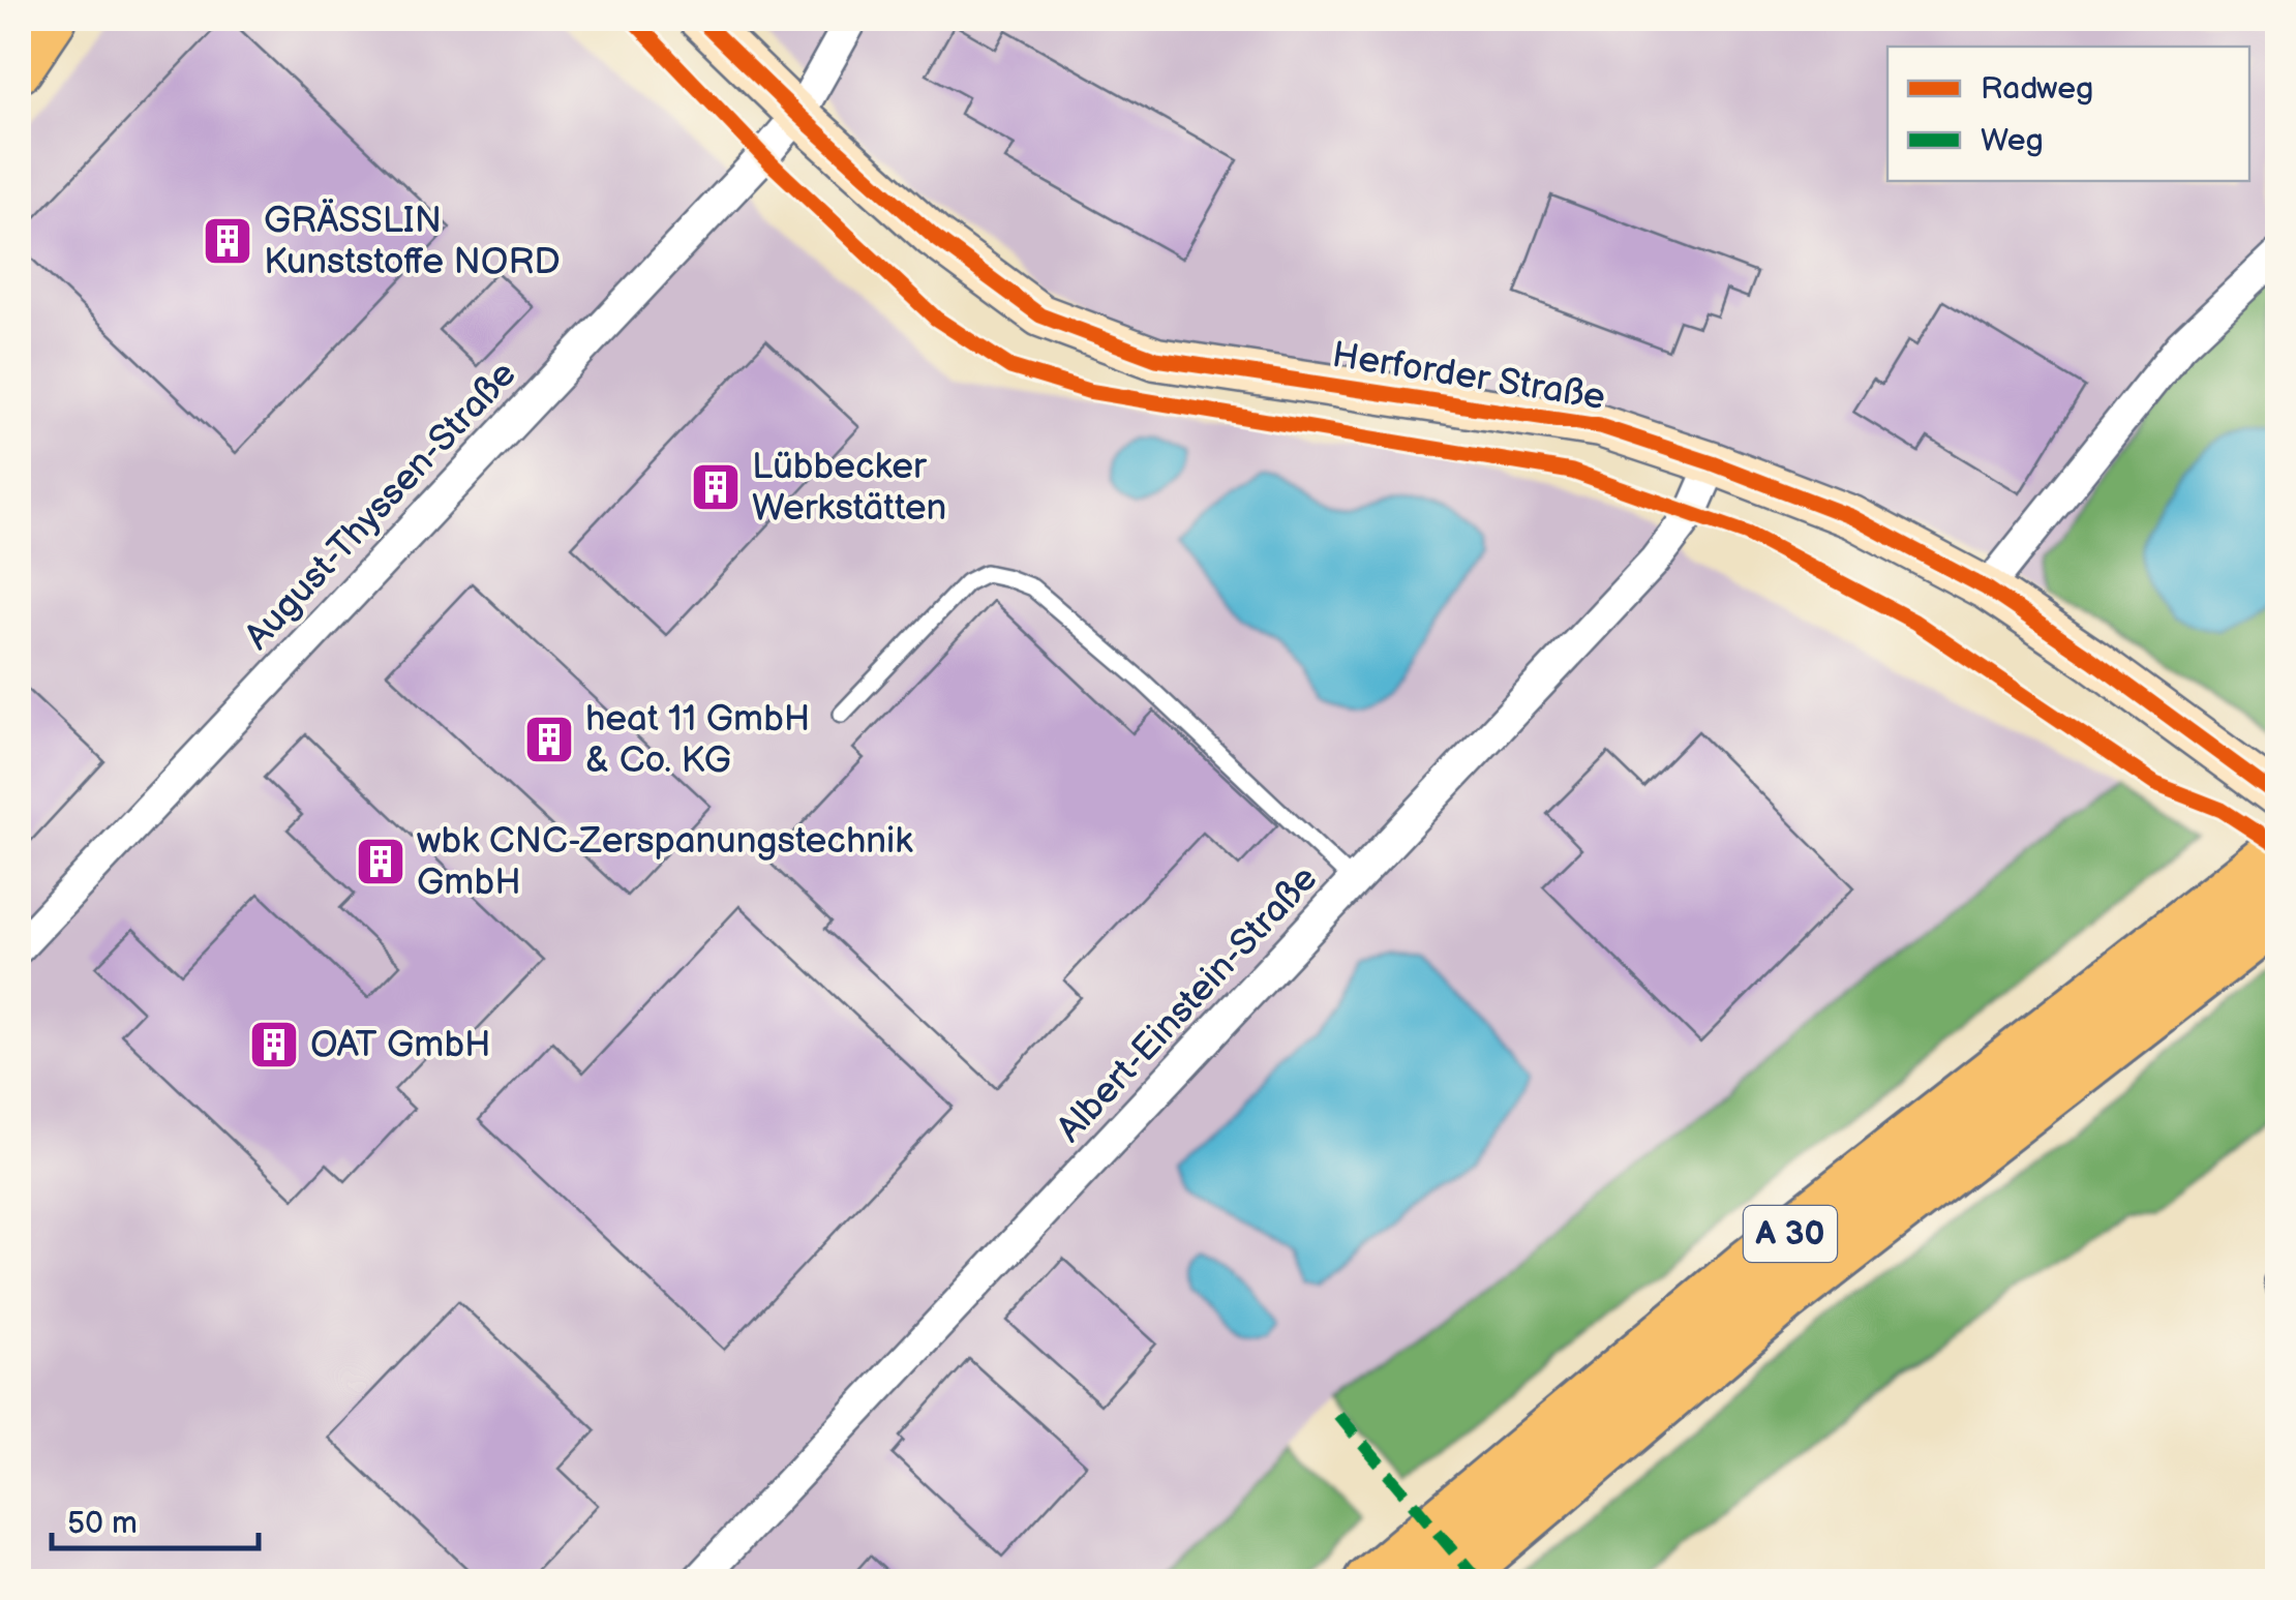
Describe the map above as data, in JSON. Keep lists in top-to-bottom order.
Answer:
{
  "streets": {
    "highway": ["A 30"],
    "street": ["Herforder Straße", "August-Thyssen-Straße", "Albert-Einstein-Straße"]
  },
  "crossings": [
    ["Herforder Straße", "August-Thyssen-Straße"],
    ["Herforder Straße", "Albert-Einstein-Straße"]
  ],
  "places": {
    "building": [
      "GRÄSSLIN Kunststoffe NORD",
      "Lübbecker Werkstätten",
      "heat 11 GmbH & Co. KG",
      "wbk CNC-Zerspanungstechnik GmbH",
      "OAT GmbH"
    ]
  },
  "legend": ["Radweg", "Weg"],
  "scale_bar": "50 m"
}
